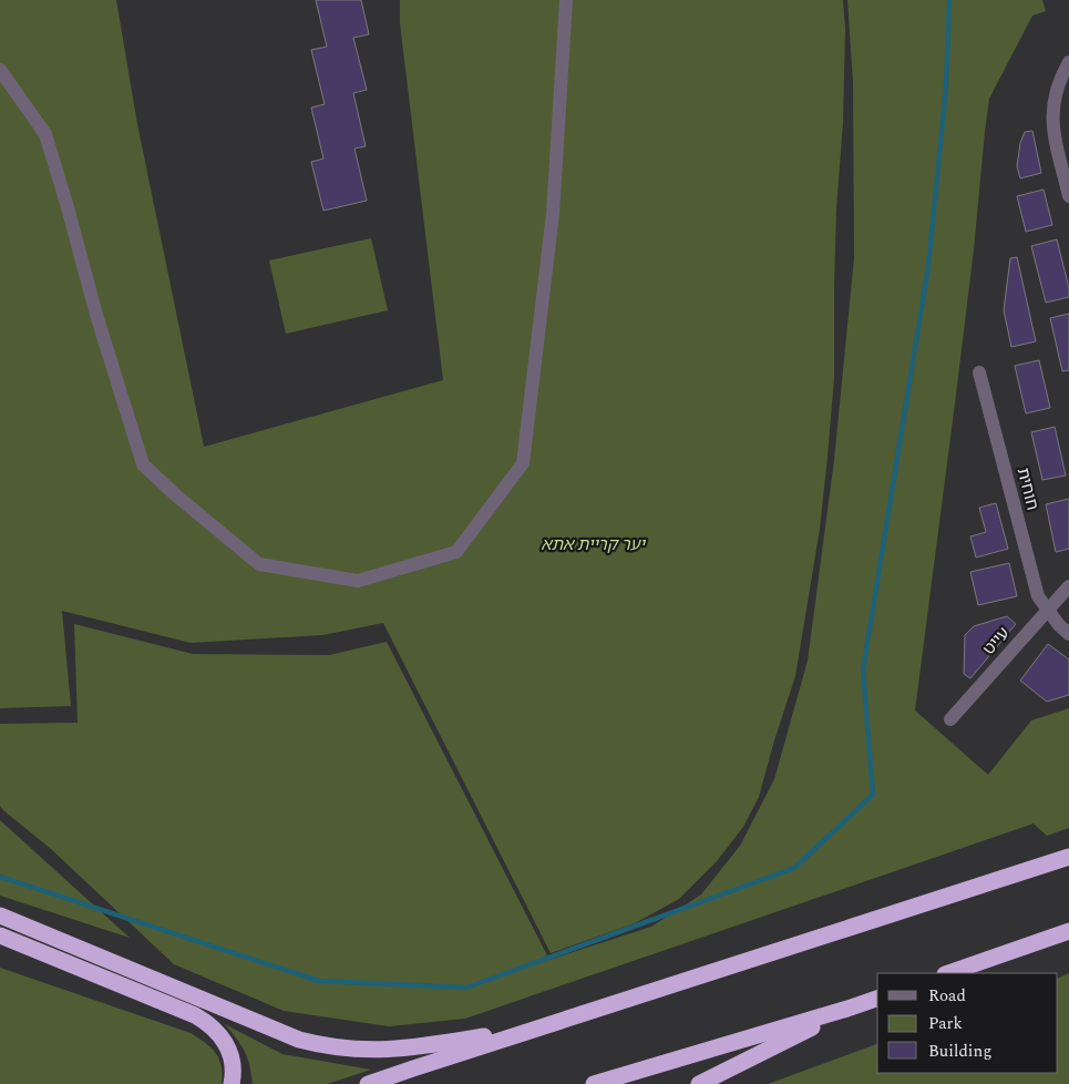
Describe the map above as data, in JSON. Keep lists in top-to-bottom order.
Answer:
{
  "streets": {
    "street": ["חוחית", "עייט"]
  },
  "crossings": [
    ["חוחית", "עייט"]
  ],
  "parks": ["יער קריית אתא"],
  "legend": ["Road", "Park", "Building"]
}
